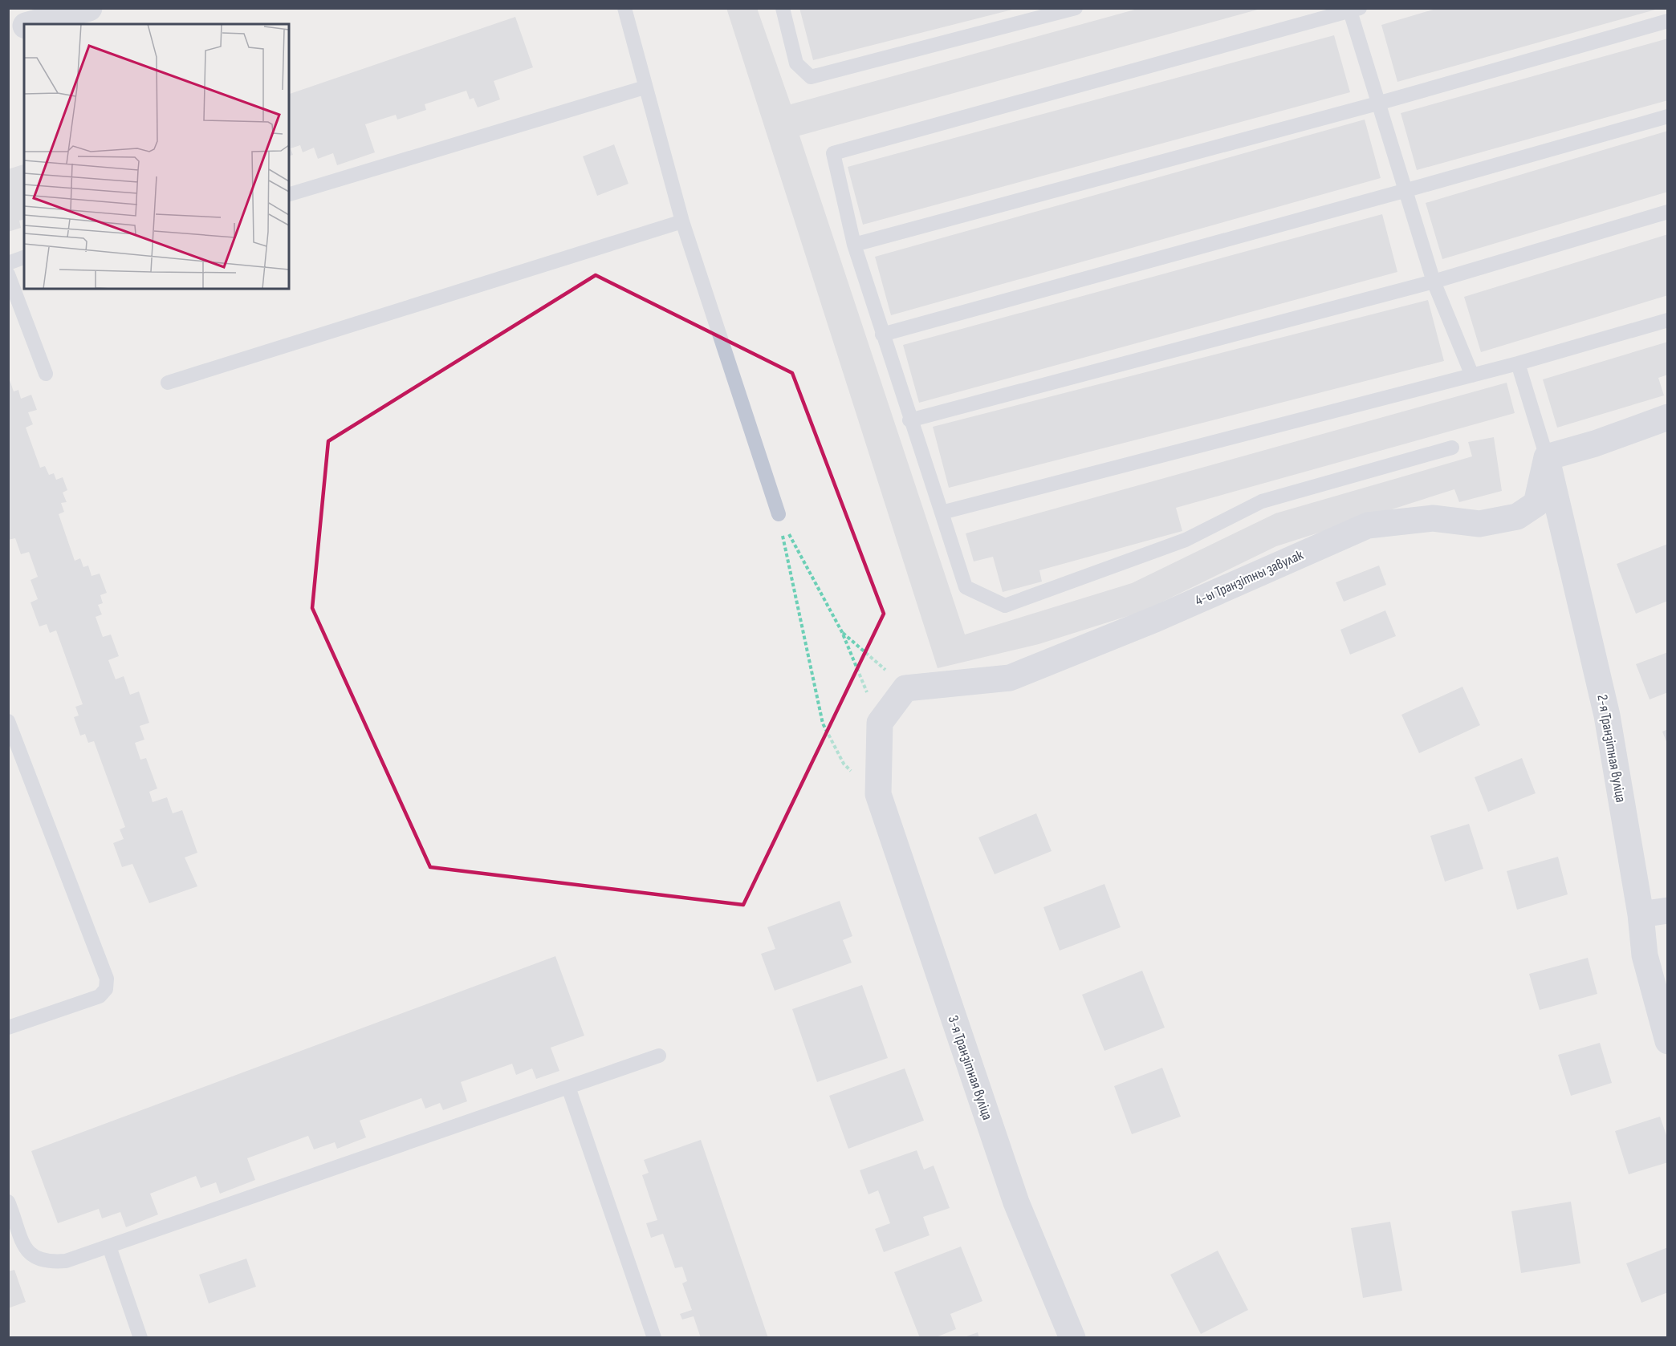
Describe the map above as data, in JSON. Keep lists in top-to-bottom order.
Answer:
{
  "streets": {
    "street": ["4-ы Транзітны завулак", "2-я Транзітная вуліца", "3-я Транзітная вуліца"]
  },
  "crossings": [
    ["4-ы Транзітны завулак", "2-я Транзітная вуліца"]
  ]
}
